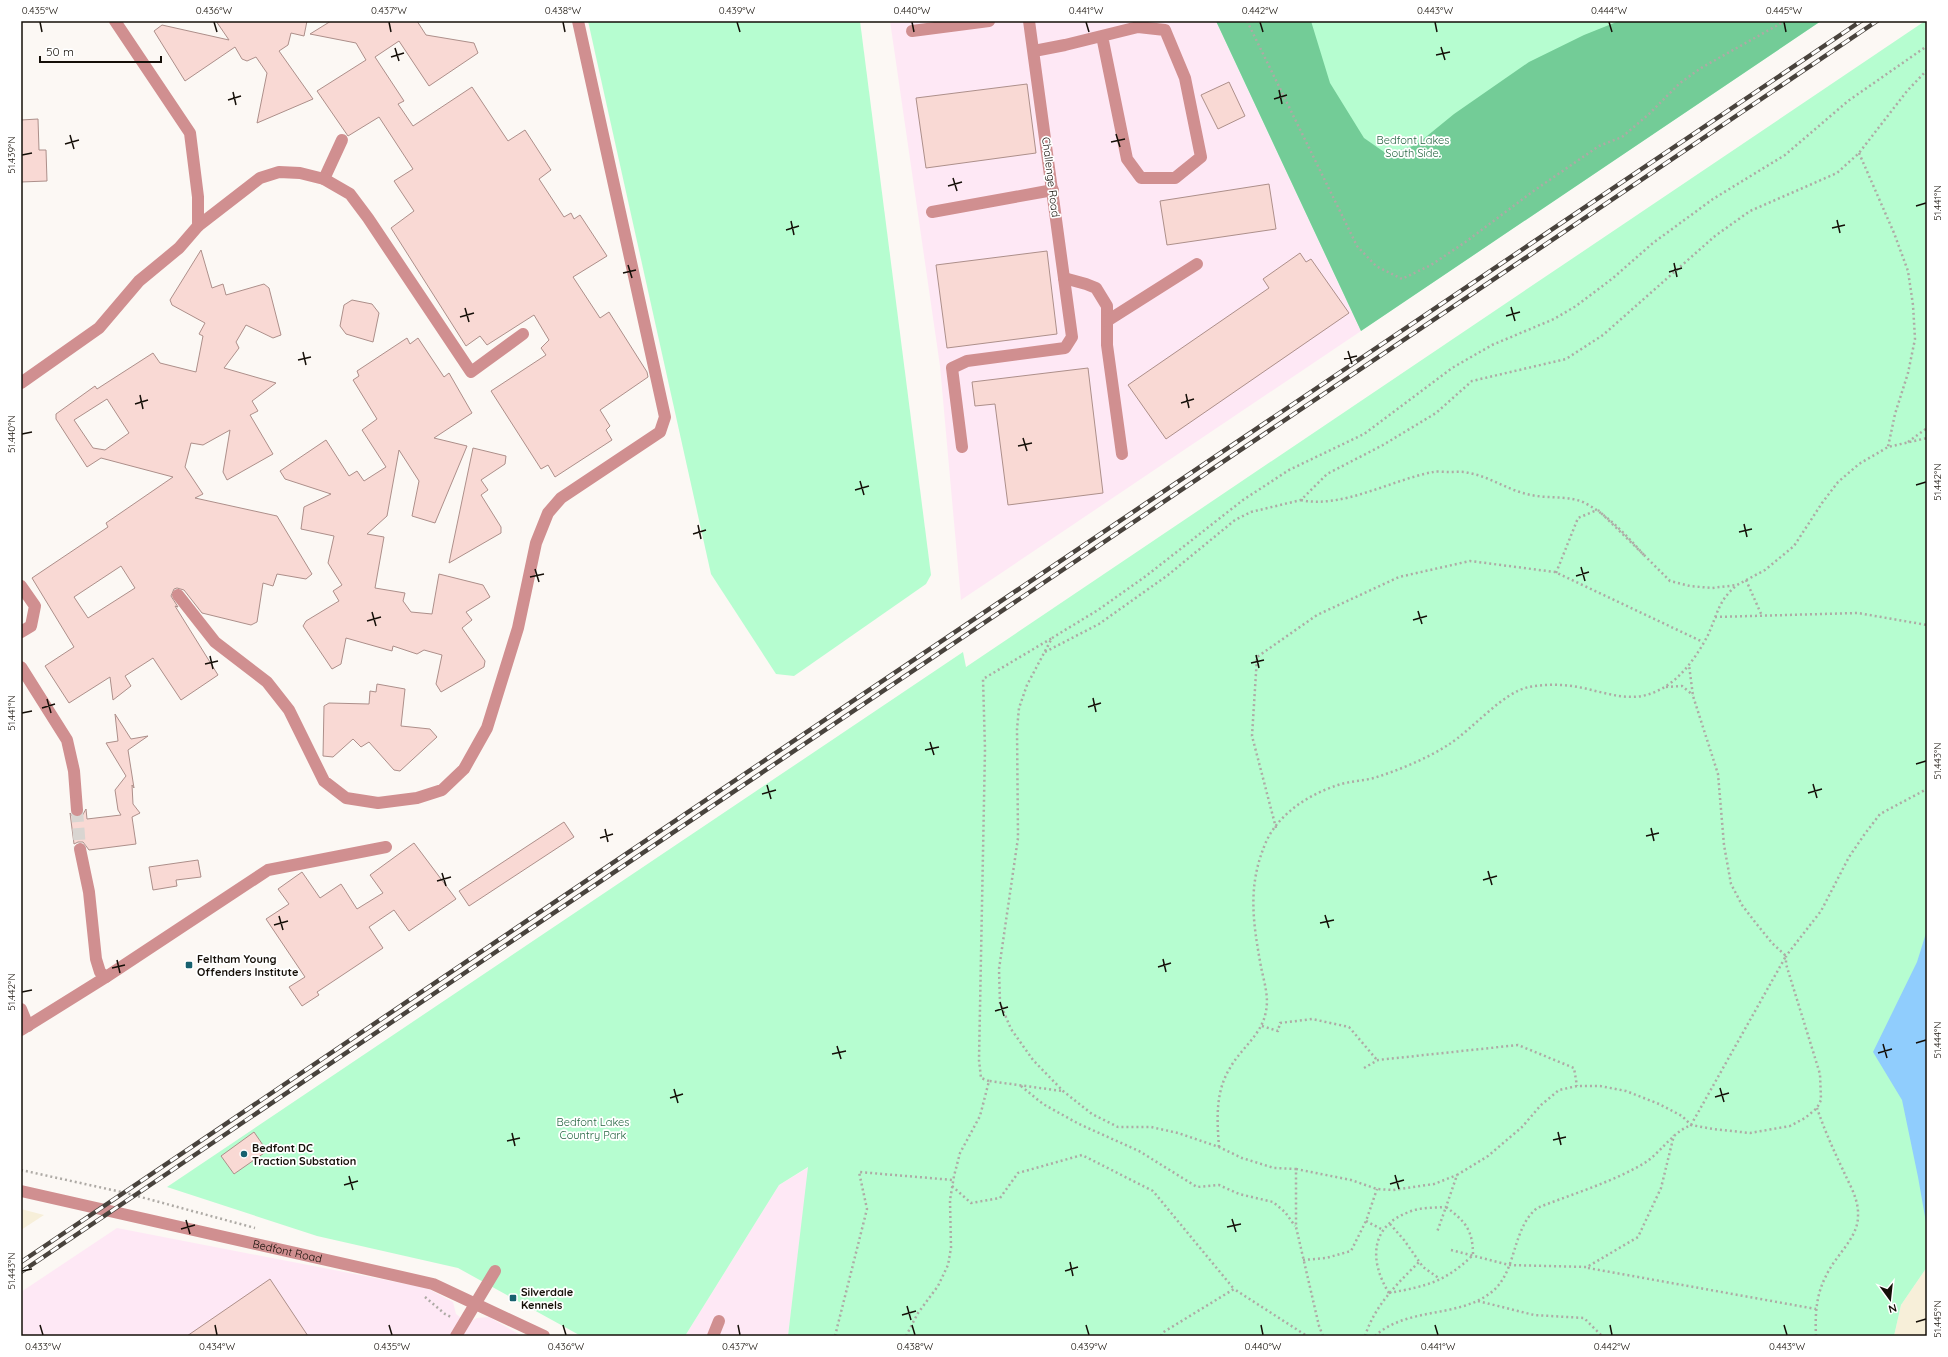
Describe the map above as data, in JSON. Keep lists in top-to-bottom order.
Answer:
{
  "streets": {
    "street": ["Challenge Road", "Bedfont Road"]
  },
  "parks": ["Bedfont Lakes South Side.", "Bedfont Lakes Country Park"],
  "places": {
    "transit": ["Feltham Young Offenders Institute", "Silverdale Kennels"],
    "other": ["Bedfont DC Traction Substation"]
  },
  "scale_bar": "50 m",
  "north": "bottom",
  "coordinates": [
    "0.435°W",
    "0.436°W",
    "0.437°W",
    "0.438°W",
    "0.439°W",
    "0.440°W",
    "0.441°W",
    "0.442°W",
    "0.443°W",
    "0.444°W",
    "0.445°W",
    "51.439°N",
    "51.441°N",
    "51.440°N",
    "51.442°N",
    "51.443°N",
    "51.444°N",
    "51.445°N",
    "0.433°W",
    "0.434°W"
  ]
}
